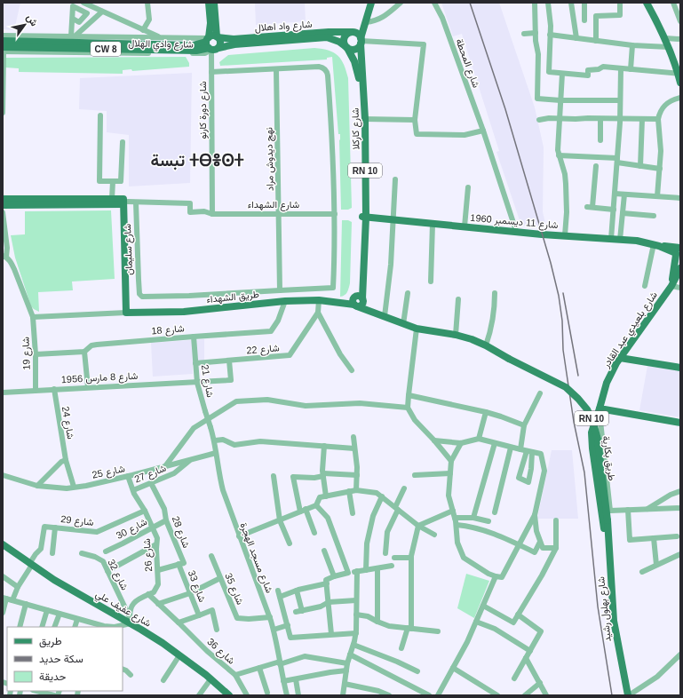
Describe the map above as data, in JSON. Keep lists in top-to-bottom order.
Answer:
{
  "streets": {
    "main road": [
      "شارع واد اهلال",
      "شارع وادي الهلال",
      "CW 8",
      "شارع كاركلا",
      "RN 10",
      "شارع 11 ديسمبر 1960",
      "طريق الشهداء",
      "شارع بلعيدي عبد القادر",
      "طريق بكارية",
      "شارع عفيف علي",
      "شارع بهلول رشيد"
    ],
    "street": [
      "شارع المحطة",
      "شارع دورة كارنو",
      "نهج ديدوش مراد",
      "شارع الشهداء",
      "شارع سليمان",
      "شارع 18",
      "شارع 22",
      "شارع 19",
      "شارع 8 مارس 1956",
      "شارع 21",
      "شارع 24",
      "شارع 25",
      "شارع 27",
      "شارع 29",
      "شارع 30",
      "شارع 28",
      "شارع 26",
      "شارع مسجد الهجرة",
      "شارع 32",
      "شارع 33",
      "شارع 35",
      "شارع 36"
    ]
  },
  "crossings": [
    ["شارع واد اهلال", "شارع وادي الهلال"],
    ["شارع واد اهلال", "شارع دورة كارنو"],
    ["شارع واد اهلال", "شارع كاركلا"],
    ["شارع وادي الهلال", "شارع دورة كارنو"],
    ["شارع المحطة", "شارع 11 ديسمبر 1960"],
    ["شارع دورة كارنو", "شارع الشهداء"],
    ["شارع كاركلا", "RN 10"],
    ["شارع كاركلا", "شارع 11 ديسمبر 1960"],
    ["شارع كاركلا", "طريق الشهداء"],
    ["نهج ديدوش مراد", "شارع الشهداء"],
    ["نهج ديدوش مراد", "شارع سليمان"],
    ["RN 10", "طريق الشهداء"],
    ["RN 10", "طريق بكارية"],
    ["شارع الشهداء", "شارع سليمان"],
    ["شارع 11 ديسمبر 1960", "شارع بلعيدي عبد القادر"],
    ["طريق الشهداء", "شارع 18"],
    ["طريق الشهداء", "شارع 22"],
    ["طريق الشهداء", "شارع 19"],
    ["شارع 18", "شارع 19"],
    ["شارع 18", "شارع 21"],
    ["شارع بلعيدي عبد القادر", "شارع بهلول رشيد"],
    ["شارع 22", "شارع 8 مارس 1956"],
    ["شارع 22", "شارع 21"],
    ["شارع 19", "شارع 8 مارس 1956"],
    ["شارع 8 مارس 1956", "شارع 21"],
    ["شارع 8 مارس 1956", "شارع 24"],
    ["شارع 21", "شارع مسجد الهجرة"],
    ["شارع 24", "شارع 25"],
    ["طريق بكارية", "شارع بهلول رشيد"],
    ["شارع 25", "شارع 27"],
    ["شارع 25", "شارع 26"],
    ["شارع 25", "شارع مسجد الهجرة"],
    ["شارع 27", "شارع 28"],
    ["شارع 27", "شارع 26"],
    ["شارع 29", "شارع 26"],
    ["شارع 29", "شارع عفيف علي"],
    ["شارع 30", "شارع 28"],
    ["شارع 30", "شارع 26"],
    ["شارع 28", "شارع 33"],
    ["شارع 26", "شارع 32"],
    ["شارع 26", "شارع عفيف علي"],
    ["شارع مسجد الهجرة", "شارع 35"],
    ["شارع 33", "شارع 36"]
  ],
  "districts": ["تبسة ⵜⴱⴻⵙⵜ"],
  "legend": ["طريق", "سكة حديد", "حديقة"],
  "north": "top right"
}
